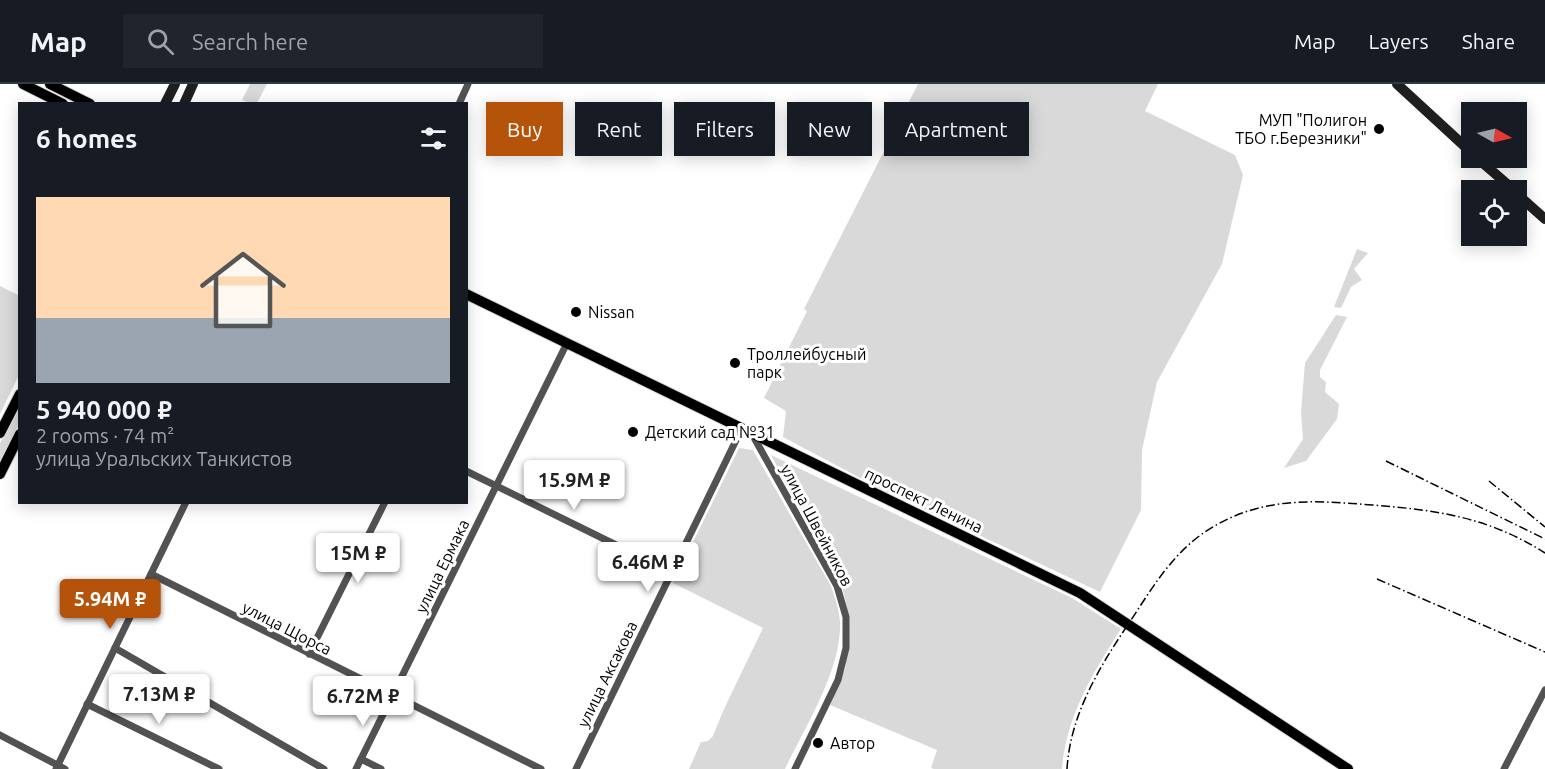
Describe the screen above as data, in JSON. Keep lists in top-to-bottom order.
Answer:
{
  "streets": {
    "main road": ["проспект Ленина"],
    "street": [
      "улица Швейников",
      "улица Ермака",
      "улица Щорса",
      "улица Аксакова"
    ]
  },
  "crossings": [
    ["проспект Ленина", "улица Швейников"],
    ["проспект Ленина", "улица Ермака"],
    ["проспект Ленина", "улица Аксакова"],
    ["улица Швейников", "улица Аксакова"],
    ["улица Ермака", "улица Щорса"]
  ],
  "places": [
    "МУП \"Полигон ТБО г.Березники\"",
    "Nissan",
    "Троллейбусный парк",
    "Детский сад №31",
    "Автор"
  ],
  "north": "right",
  "page": {
    "header": "Map",
    "search": "Search here",
    "nav": ["Map", "Layers", "Share"],
    "chip": [
      "Buy",
      "Rent",
      "Filters",
      "New",
      "Apartment"
    ],
    "heading": "6 homes",
    "list": [
      {
        "name": "5 940 000 ₽",
        "note": "2 rooms · 74 m² · улица Уральских Танкистов"
      }
    ],
    "price": [
      "15.9M ₽",
      "15M ₽",
      "6.46M ₽",
      "5.94M ₽",
      "7.13M ₽",
      "6.72M ₽"
    ]
  }
}
